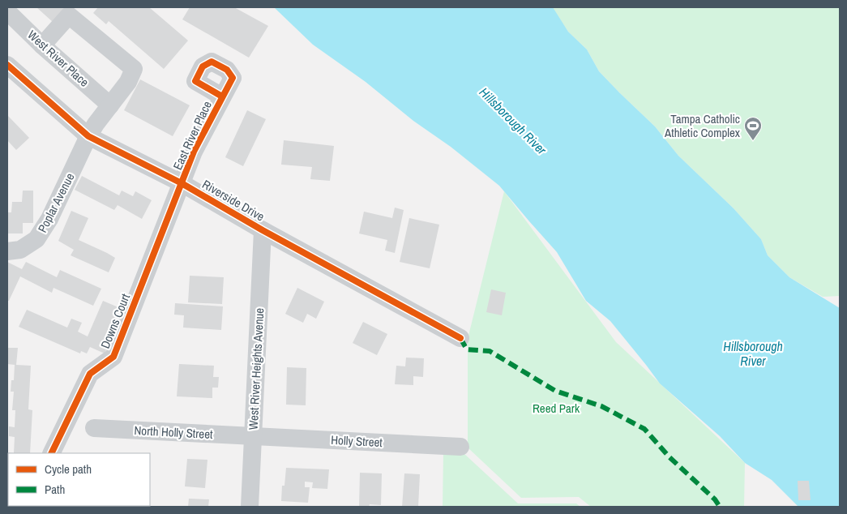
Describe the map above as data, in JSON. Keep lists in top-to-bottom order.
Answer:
{
  "streets": {
    "street": [
      "West River Place",
      "East River Place",
      "Riverside Drive",
      "Poplar Avenue",
      "Downs Court",
      "West River Heights Avenue",
      "North Holly Street",
      "Holly Street"
    ]
  },
  "crossings": [
    ["West River Place", "Poplar Avenue"],
    ["East River Place", "Riverside Drive"],
    ["East River Place", "Downs Court"],
    ["Riverside Drive", "Poplar Avenue"],
    ["Riverside Drive", "Downs Court"],
    ["Riverside Drive", "West River Heights Avenue"],
    ["West River Heights Avenue", "North Holly Street"],
    ["West River Heights Avenue", "Holly Street"],
    ["North Holly Street", "Holly Street"]
  ],
  "water": ["Hillsborough River"],
  "parks": ["Reed Park"],
  "places": {
    "sports": ["Tampa Catholic Athletic Complex"]
  },
  "legend": ["Cycle path", "Path"]
}
